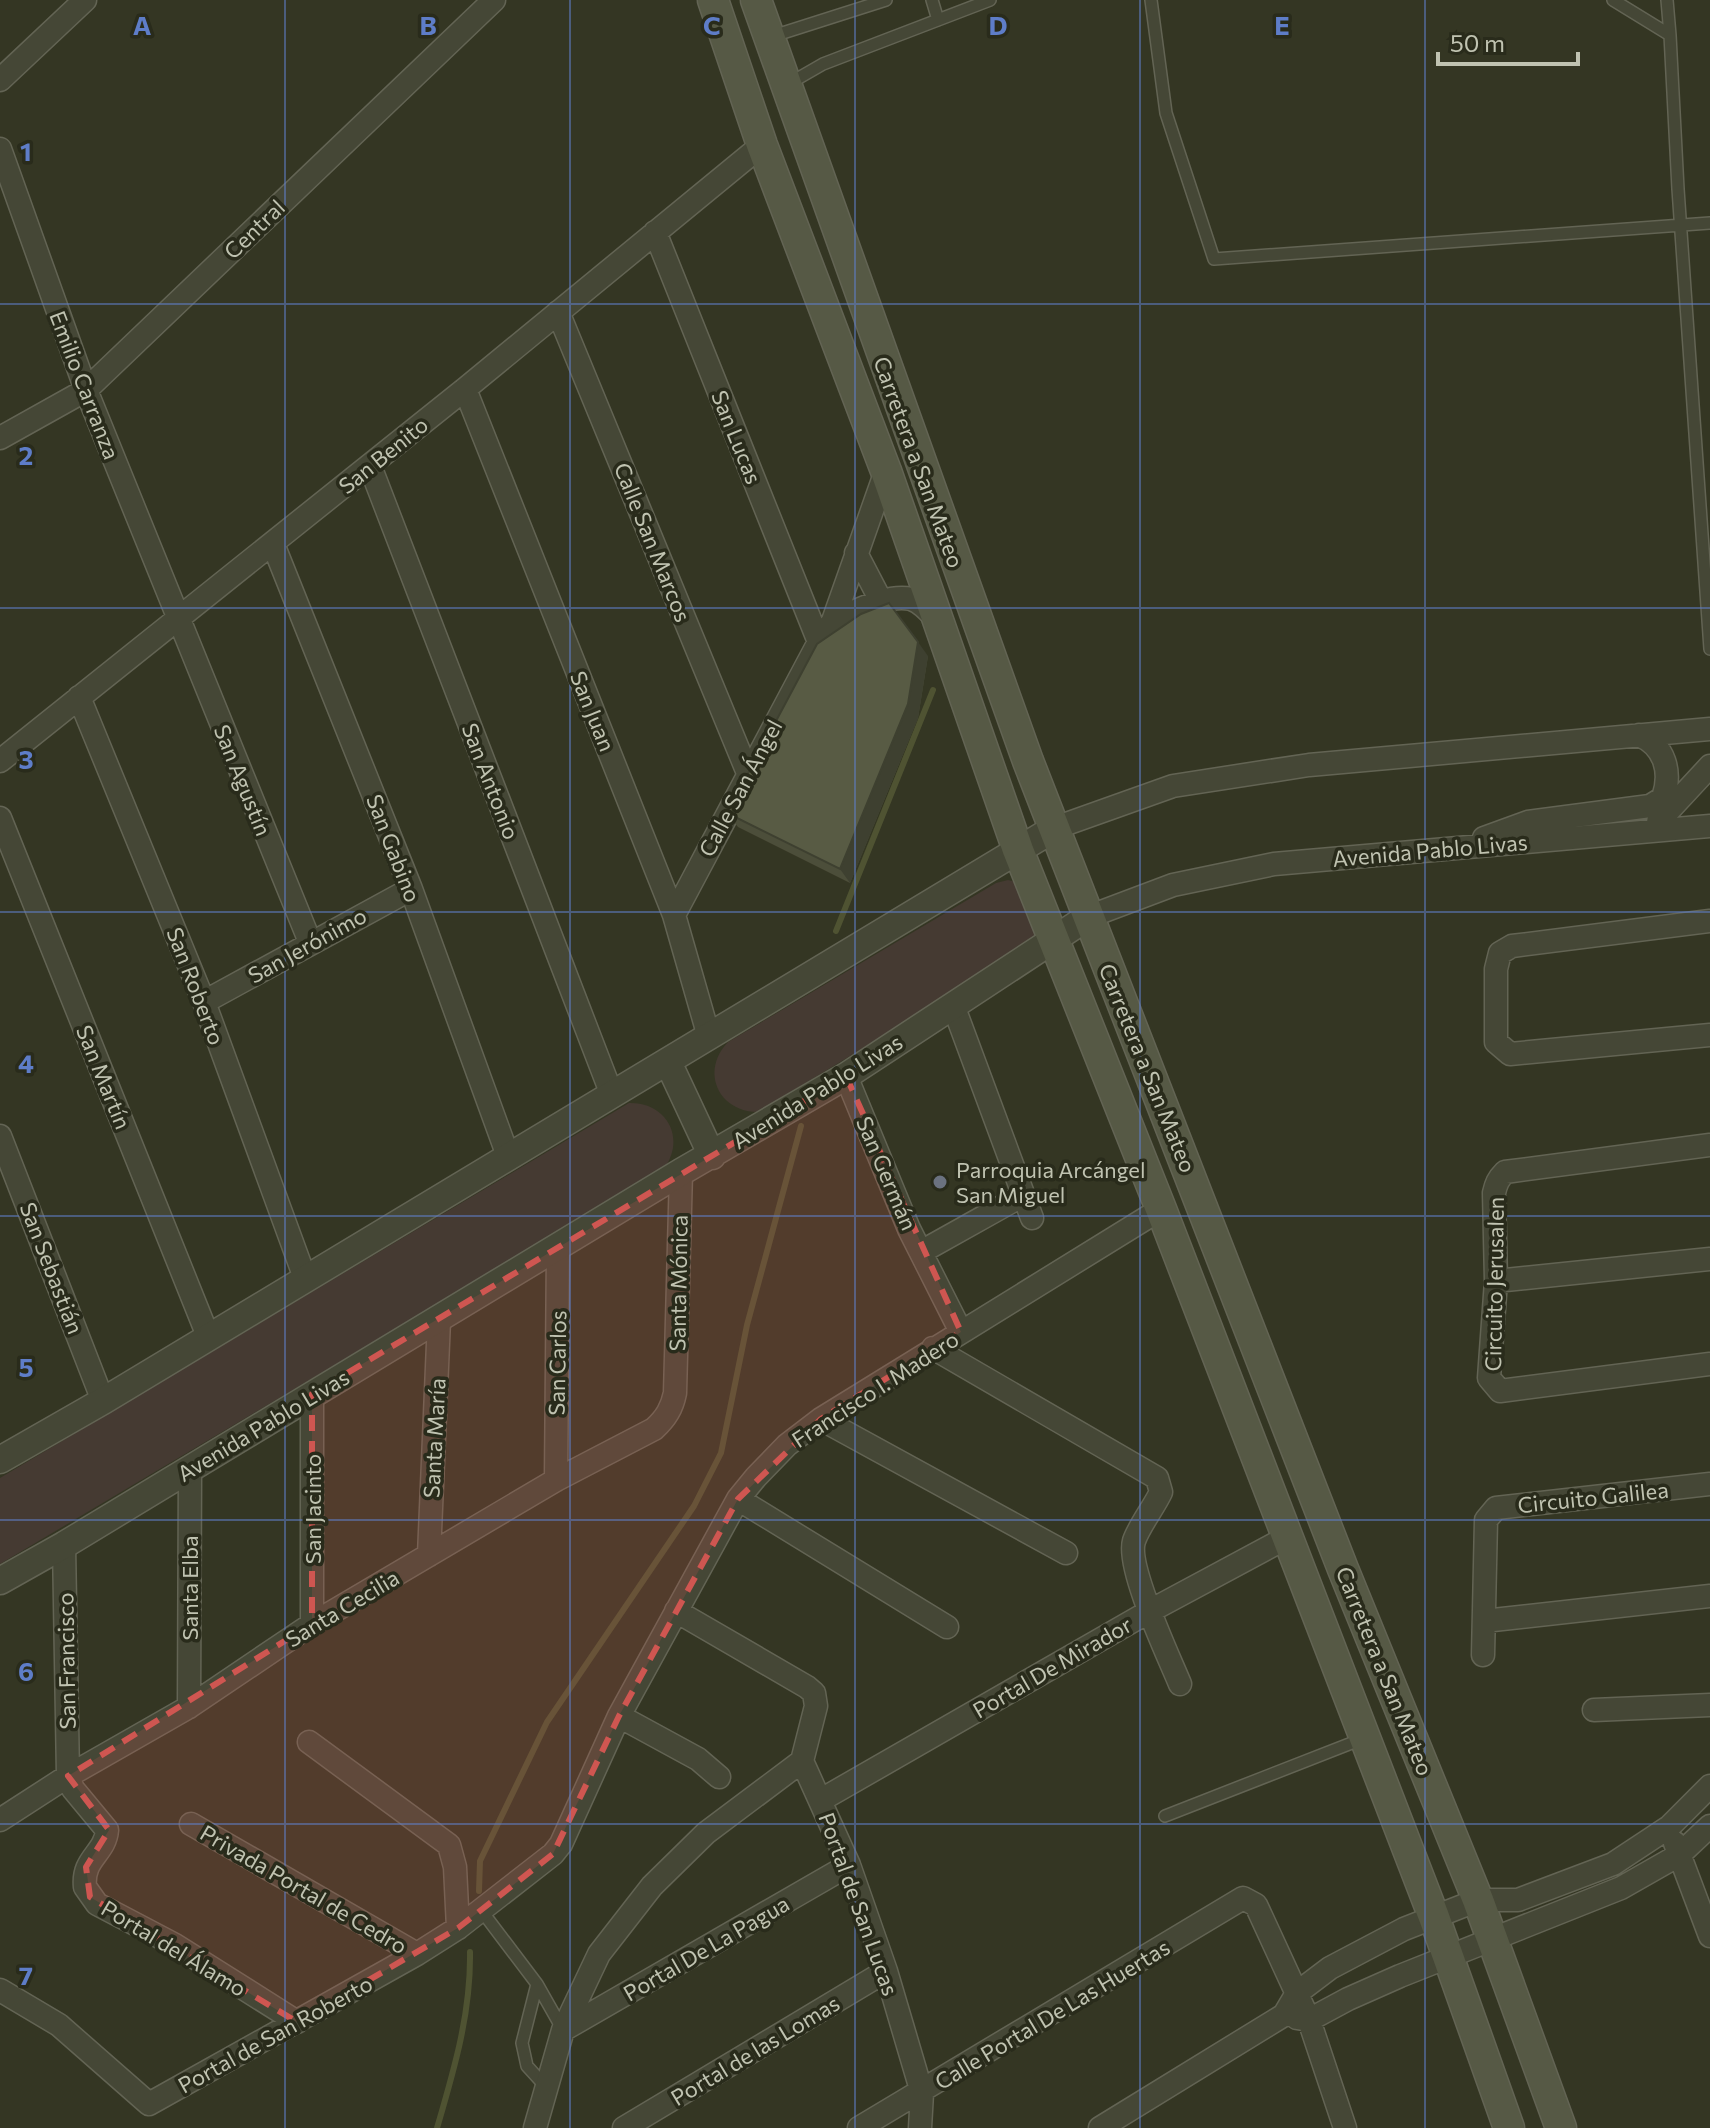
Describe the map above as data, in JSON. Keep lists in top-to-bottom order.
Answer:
{
  "streets": {
    "main road": ["Carretera a San Mateo"],
    "street": [
      "Central",
      "Emilio Carranza",
      "San Lucas",
      "San Benito",
      "Calle San Marcos",
      "San Juan",
      "San Agustín",
      "San Antonio",
      "Calle San Ángel",
      "San Gabino",
      "Avenida Pablo Livas",
      "San Jerónimo",
      "San Roberto",
      "San Martín",
      "San Germán",
      "San Sebastián",
      "Santa Mónica",
      "Circuito Jerusalen",
      "San Carlos",
      "Francisco I. Madero",
      "Santa María",
      "Circuito Galilea",
      "San Jacinto",
      "Santa Elba",
      "Santa Cecilia",
      "San Francisco",
      "Portal De Mirador",
      "Privada Portal de Cedro",
      "Portal de San Lucas",
      "Portal del Álamo",
      "Portal De La Pagua",
      "Calle Portal De Las Huertas",
      "Portal de San Roberto",
      "Portal de las Lomas"
    ]
  },
  "crossings": [
    ["Central", "Emilio Carranza"],
    ["Emilio Carranza", "San Benito"],
    ["Emilio Carranza", "San Agustín"],
    ["San Lucas", "San Benito"],
    ["San Lucas", "Calle San Ángel"],
    ["San Benito", "Carretera a San Mateo"],
    ["San Benito", "Calle San Marcos"],
    ["San Benito", "San Juan"],
    ["San Benito", "San Agustín"],
    ["San Benito", "San Antonio"],
    ["San Benito", "San Gabino"],
    ["San Benito", "San Roberto"],
    ["Carretera a San Mateo", "Calle San Ángel"],
    ["Carretera a San Mateo", "Avenida Pablo Livas"],
    ["Carretera a San Mateo", "Francisco I. Madero"],
    ["Carretera a San Mateo", "Portal De Mirador"],
    ["Calle San Marcos", "Calle San Ángel"],
    ["San Juan", "Calle San Ángel"],
    ["San Agustín", "San Jerónimo"],
    ["San Gabino", "San Jerónimo"],
    ["Avenida Pablo Livas", "San Germán"],
    ["Avenida Pablo Livas", "Santa Mónica"],
    ["Avenida Pablo Livas", "San Carlos"],
    ["Avenida Pablo Livas", "Santa María"],
    ["Avenida Pablo Livas", "San Jacinto"],
    ["Avenida Pablo Livas", "Santa Elba"],
    ["Avenida Pablo Livas", "San Francisco"],
    ["San Jerónimo", "San Roberto"],
    ["Santa Mónica", "Santa Cecilia"],
    ["San Carlos", "Santa Cecilia"],
    ["Francisco I. Madero", "Portal de San Roberto"],
    ["Santa María", "Santa Cecilia"],
    ["San Jacinto", "Santa Cecilia"],
    ["Santa Elba", "Santa Cecilia"],
    ["Santa Cecilia", "San Francisco"],
    ["Santa Cecilia", "Portal del Álamo"],
    ["San Francisco", "Portal del Álamo"],
    ["Portal De Mirador", "Portal de San Lucas"],
    ["Privada Portal de Cedro", "Portal de San Roberto"],
    ["Portal de San Lucas", "Portal De La Pagua"],
    ["Portal de San Lucas", "Calle Portal De Las Huertas"],
    ["Portal de San Lucas", "Portal de las Lomas"],
    ["Portal del Álamo", "Portal de San Roberto"]
  ],
  "places": ["Parroquia Arcángel San Miguel"],
  "scale_bar": "50 m",
  "grid": {
    "columns": [
      "A",
      "B",
      "C",
      "D",
      "E"
    ],
    "rows": [
      "1",
      "2",
      "3",
      "4",
      "5",
      "6",
      "7"
    ]
  }
}
